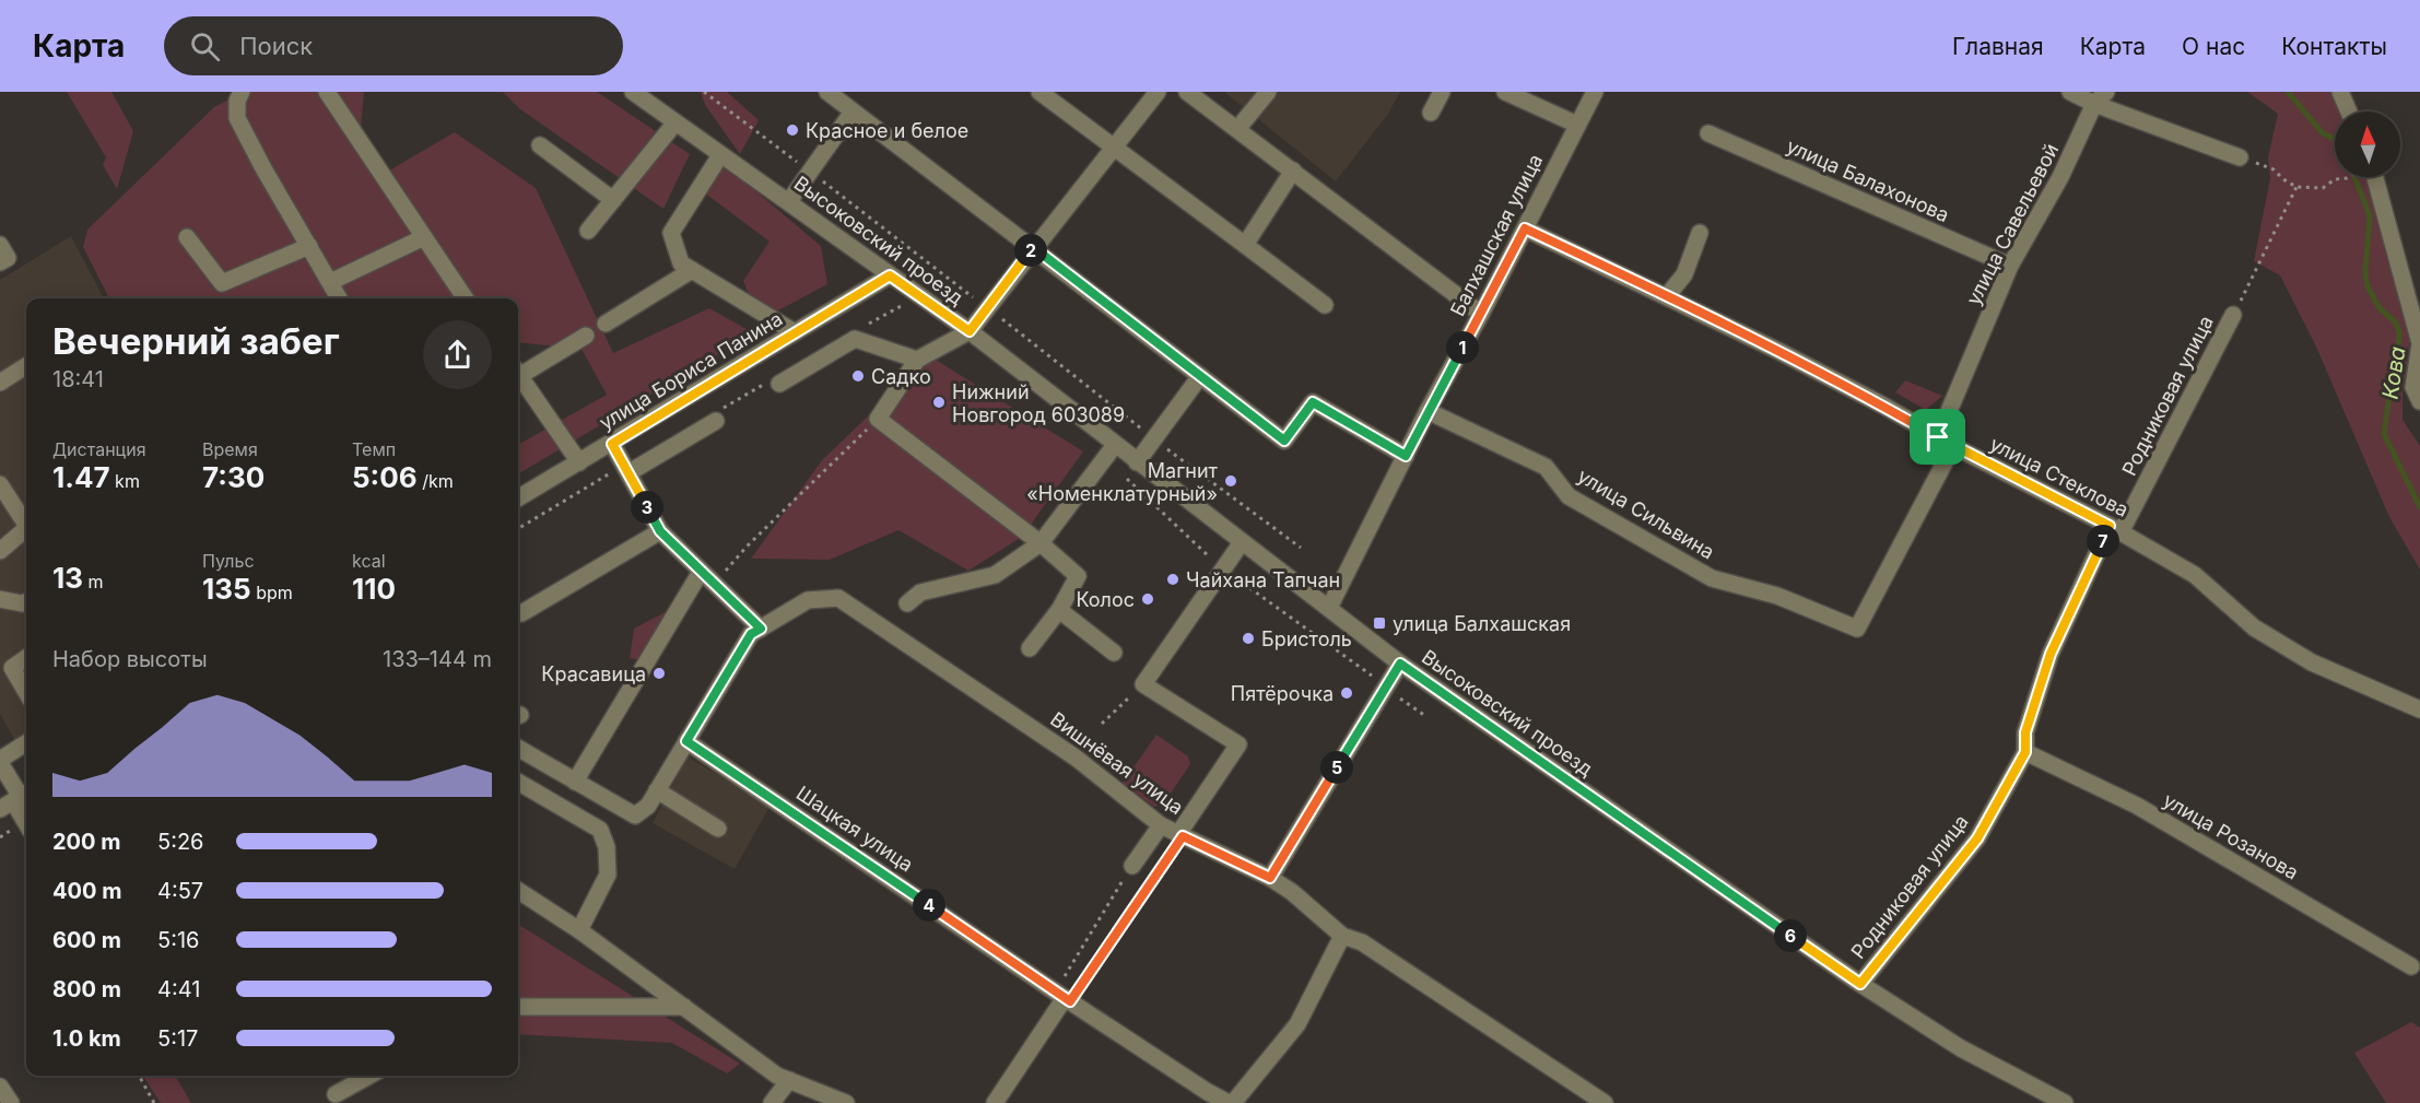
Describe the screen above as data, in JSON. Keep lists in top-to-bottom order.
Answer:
{
  "streets": {
    "street": [
      "улица Балахонова",
      "улица Савельевой",
      "Балхашская улица",
      "Высоковский проезд",
      "улица Бориса Панина",
      "Родниковая улица",
      "улица Стеклова",
      "улица Сильвина",
      "Вишнёвая улица",
      "Шацкая улица",
      "улица Розанова"
    ]
  },
  "crossings": [
    ["улица Балахонова", "улица Савельевой"],
    ["улица Савельевой", "улица Стеклова"],
    ["Балхашская улица", "Высоковский проезд"],
    ["Балхашская улица", "улица Стеклова"],
    ["Балхашская улица", "улица Сильвина"],
    ["Высоковский проезд", "улица Бориса Панина"],
    ["Высоковский проезд", "Родниковая улица"],
    ["Родниковая улица", "улица Стеклова"],
    ["Родниковая улица", "улица Розанова"],
    ["улица Стеклова", "улица Сильвина"]
  ],
  "water": ["Кова"],
  "places": {
    "other": [
      "Красное и белое",
      "Садко",
      "Нижний Новгород 603089",
      "Магнит «Номенклатурный»",
      "Чайхана Тапчан",
      "Колос",
      "Бристоль",
      "Красавица",
      "Пятёрочка"
    ],
    "transit": ["улица Балхашская"]
  },
  "north": "top",
  "page": {
    "header": "Карта",
    "search": "Поиск",
    "nav": [
      "Главная",
      "Карта",
      "О нас",
      "Контакты"
    ],
    "pins": [
      "2",
      "1",
      "3",
      "7",
      "5",
      "4",
      "6"
    ],
    "heading": ["Вечерний забег", "18:41"],
    "stats": [
      ["Дистанция", "1.47 km"],
      ["Время", "7:30"],
      ["Темп", "5:06 /km"],
      ["13 m"],
      ["Пульс", "135 bpm"],
      ["kcal", "110"]
    ],
    "chart": ["Набор высоты", "133–144 m"],
    "list": [
      {
        "name": "200 m",
        "note": "5:26"
      },
      {
        "name": "400 m",
        "note": "4:57"
      },
      {
        "name": "600 m",
        "note": "5:16"
      },
      {
        "name": "800 m",
        "note": "4:41"
      },
      {
        "name": "1.0 km",
        "note": "5:17"
      }
    ]
  }
}
